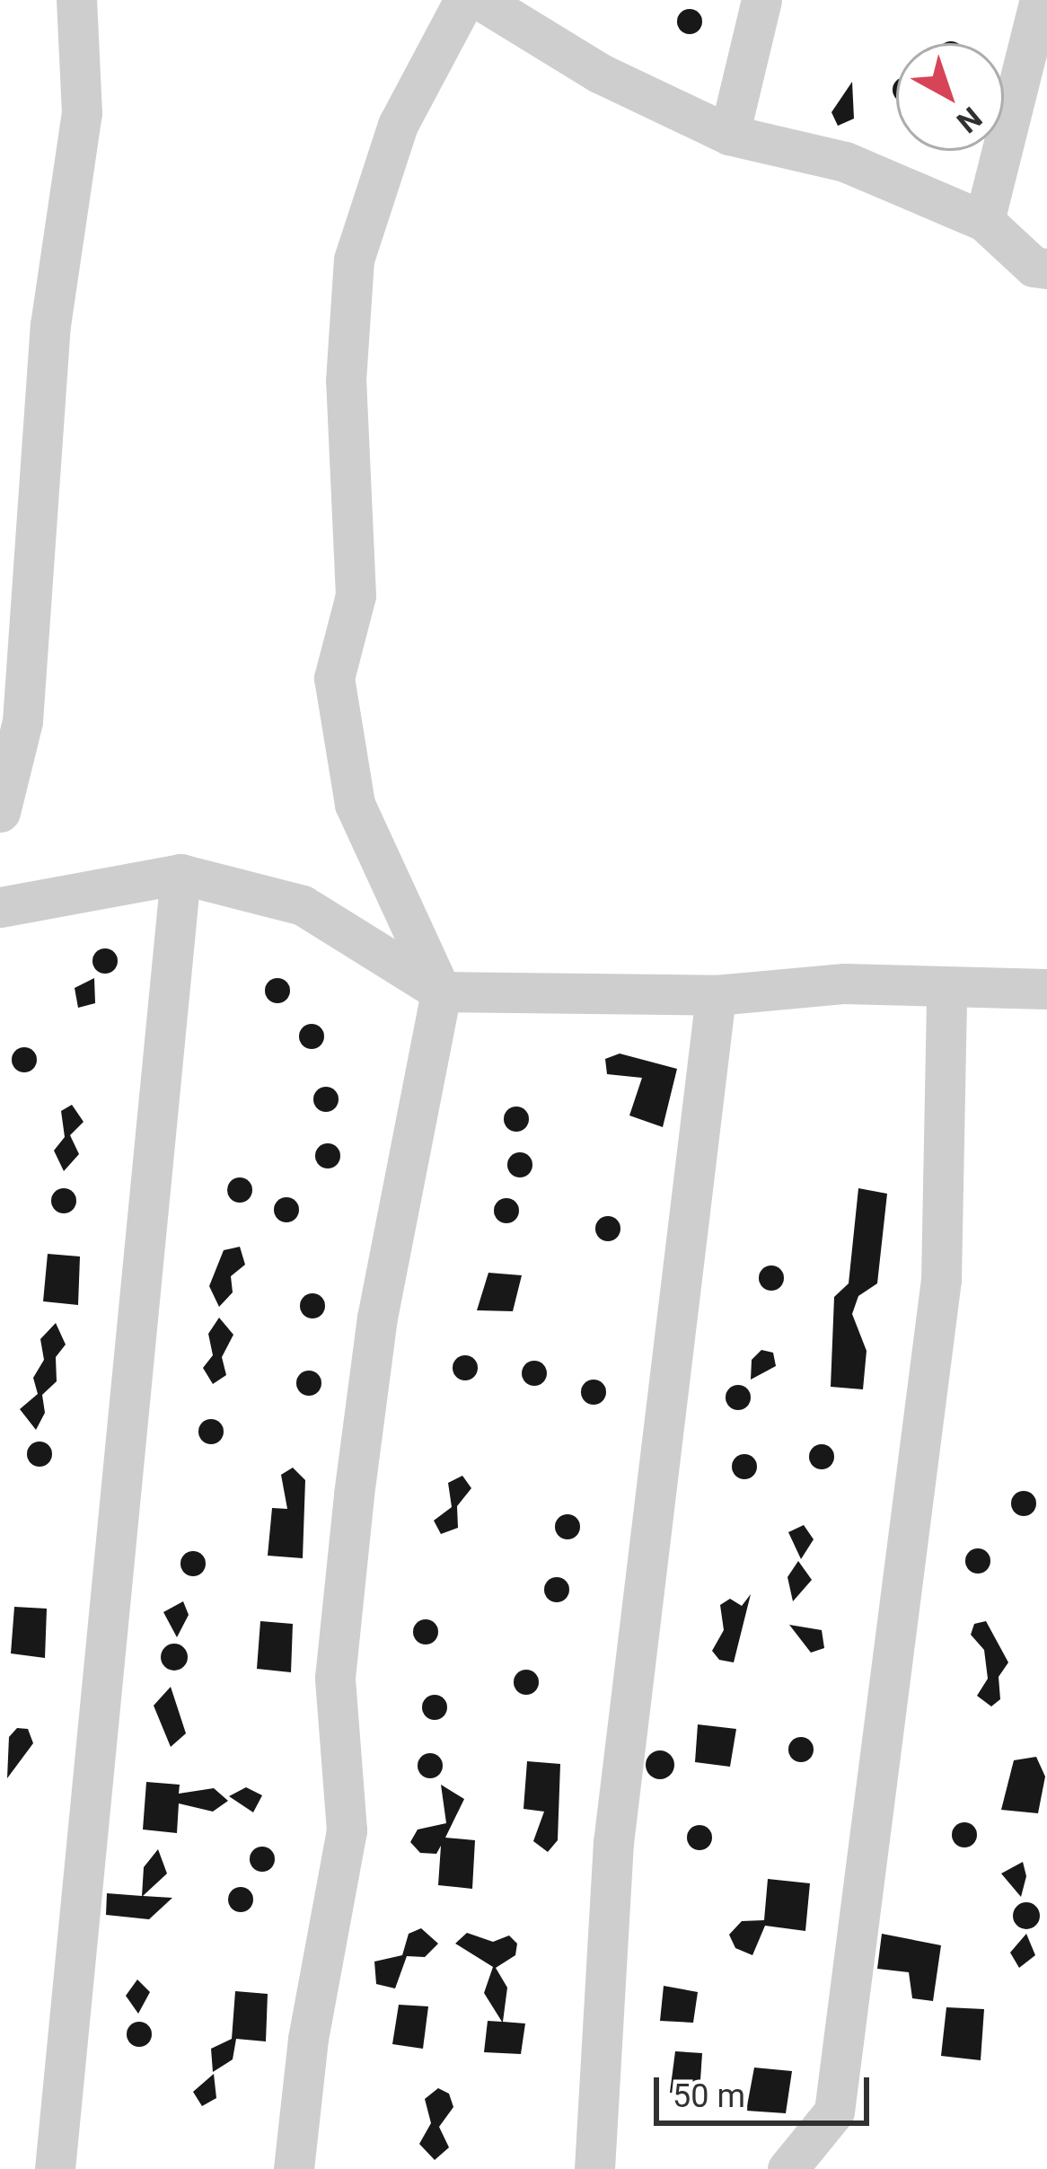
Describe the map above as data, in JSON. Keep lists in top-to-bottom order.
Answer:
{
  "scale_bar": "50 m",
  "north": "bottom right"
}
